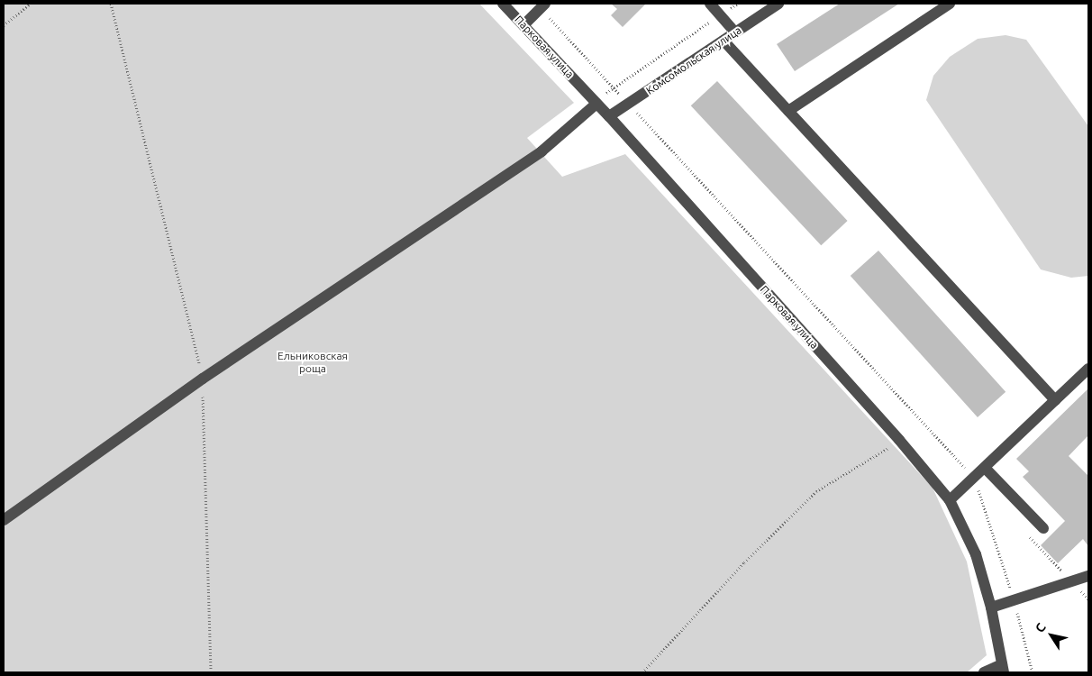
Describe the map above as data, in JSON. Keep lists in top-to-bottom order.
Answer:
{
  "streets": {
    "street": ["Парковая улица", "Комсомольская улица"]
  },
  "crossings": [
    ["Парковая улица", "Комсомольская улица"]
  ],
  "parks": ["Ельниковская роща"],
  "north": "top left"
}
